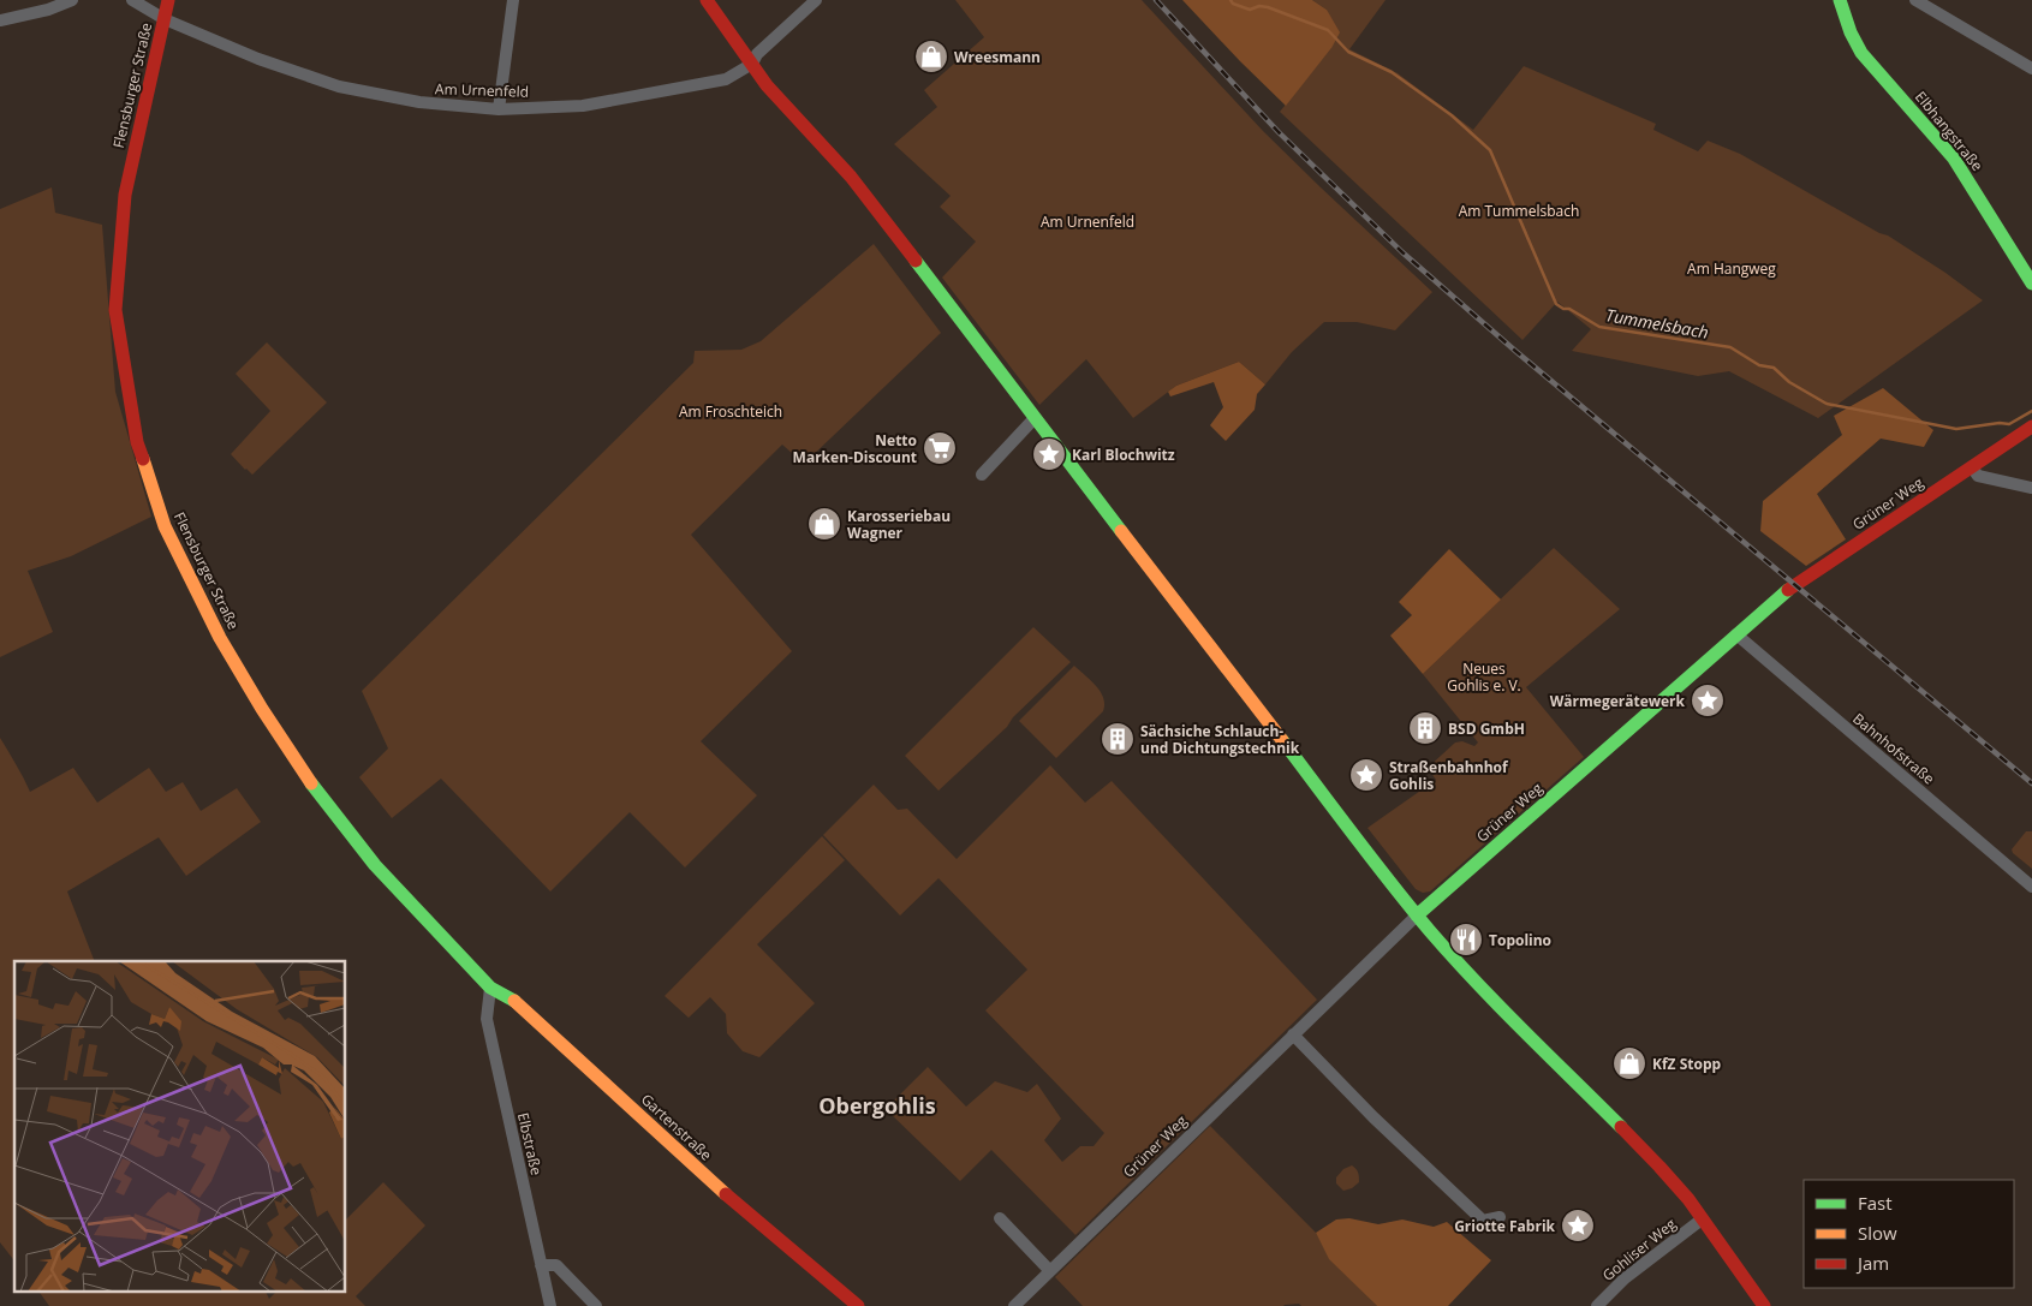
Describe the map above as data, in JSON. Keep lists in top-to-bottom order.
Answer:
{
  "streets": {
    "street": [
      "Flensburger Straße",
      "Am Urnenfeld",
      "Elbhangstraße",
      "Grüner Weg",
      "Bahnhofstraße",
      "Gartenstraße",
      "Elbstraße",
      "Gohliser Weg"
    ]
  },
  "crossings": [
    ["Flensburger Straße", "Am Urnenfeld"],
    ["Flensburger Straße", "Gartenstraße"],
    ["Grüner Weg", "Bahnhofstraße"],
    ["Gartenstraße", "Elbstraße"]
  ],
  "districts": ["Obergohlis"],
  "water": ["Tummelsbach"],
  "parks": [
    "Am Tummelsbach",
    "Am Urnenfeld",
    "Am Hangweg",
    "Am Froschteich",
    "Neues Gohlis e. V."
  ],
  "places": {
    "shop": ["Wreesmann", "Karosseriebau Wagner", "KfZ Stopp"],
    "supermarket": ["Netto Marken-Discount"],
    "place": [
      "Karl Blochwitz",
      "Wärmegerätewerk",
      "Straßenbahnhof Gohlis",
      "Griotte Fabrik"
    ],
    "building": ["BSD GmbH", "Sächsiche Schlauch- und Dichtungstechnik"],
    "restaurant": ["Topolino"]
  },
  "legend": ["Fast", "Slow", "Jam"]
}
